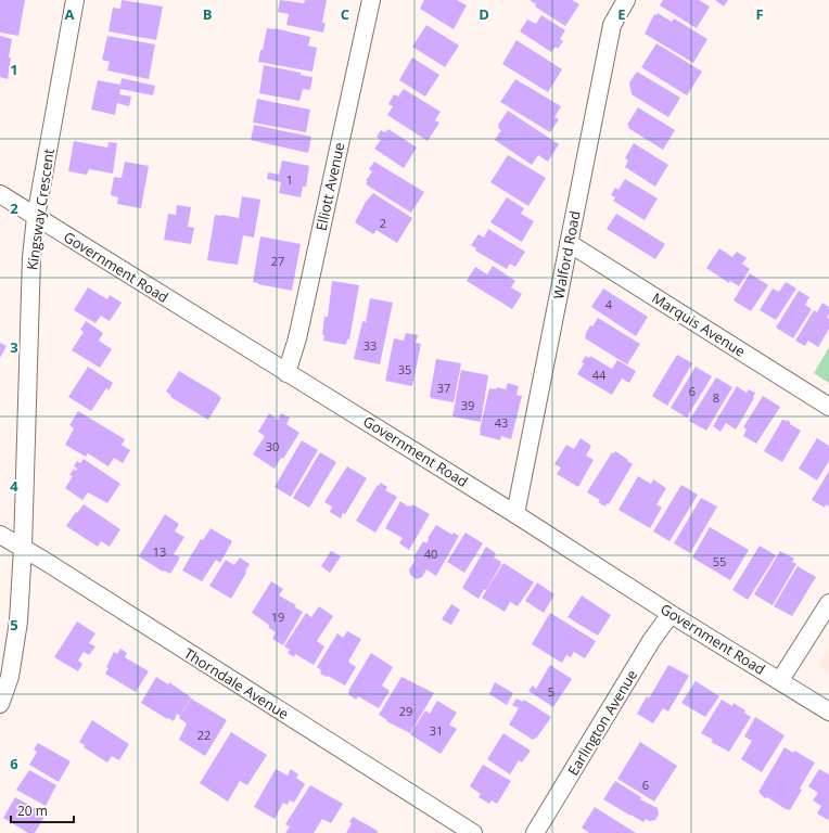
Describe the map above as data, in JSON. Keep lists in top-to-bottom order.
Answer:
{
  "streets": {
    "street": [
      "Elliott Avenue",
      "Kingsway Crescent",
      "Walford Road",
      "Government Road",
      "Marquis Avenue",
      "Thorndale Avenue",
      "Earlington Avenue"
    ]
  },
  "crossings": [
    ["Elliott Avenue", "Government Road"],
    ["Kingsway Crescent", "Government Road"],
    ["Kingsway Crescent", "Thorndale Avenue"],
    ["Walford Road", "Government Road"],
    ["Walford Road", "Marquis Avenue"],
    ["Government Road", "Earlington Avenue"]
  ],
  "house_numbers": [
    "1",
    "2",
    "27",
    "4",
    "33",
    "35",
    "44",
    "37",
    "6",
    "8",
    "39",
    "43",
    "30",
    "13",
    "40",
    "55",
    "19",
    "5",
    "29",
    "31",
    "22",
    "6"
  ],
  "scale_bar": "20 m",
  "grid": {
    "columns": [
      "A",
      "B",
      "C",
      "D",
      "E",
      "F"
    ],
    "rows": [
      "1",
      "2",
      "3",
      "4",
      "5",
      "6"
    ]
  }
}
